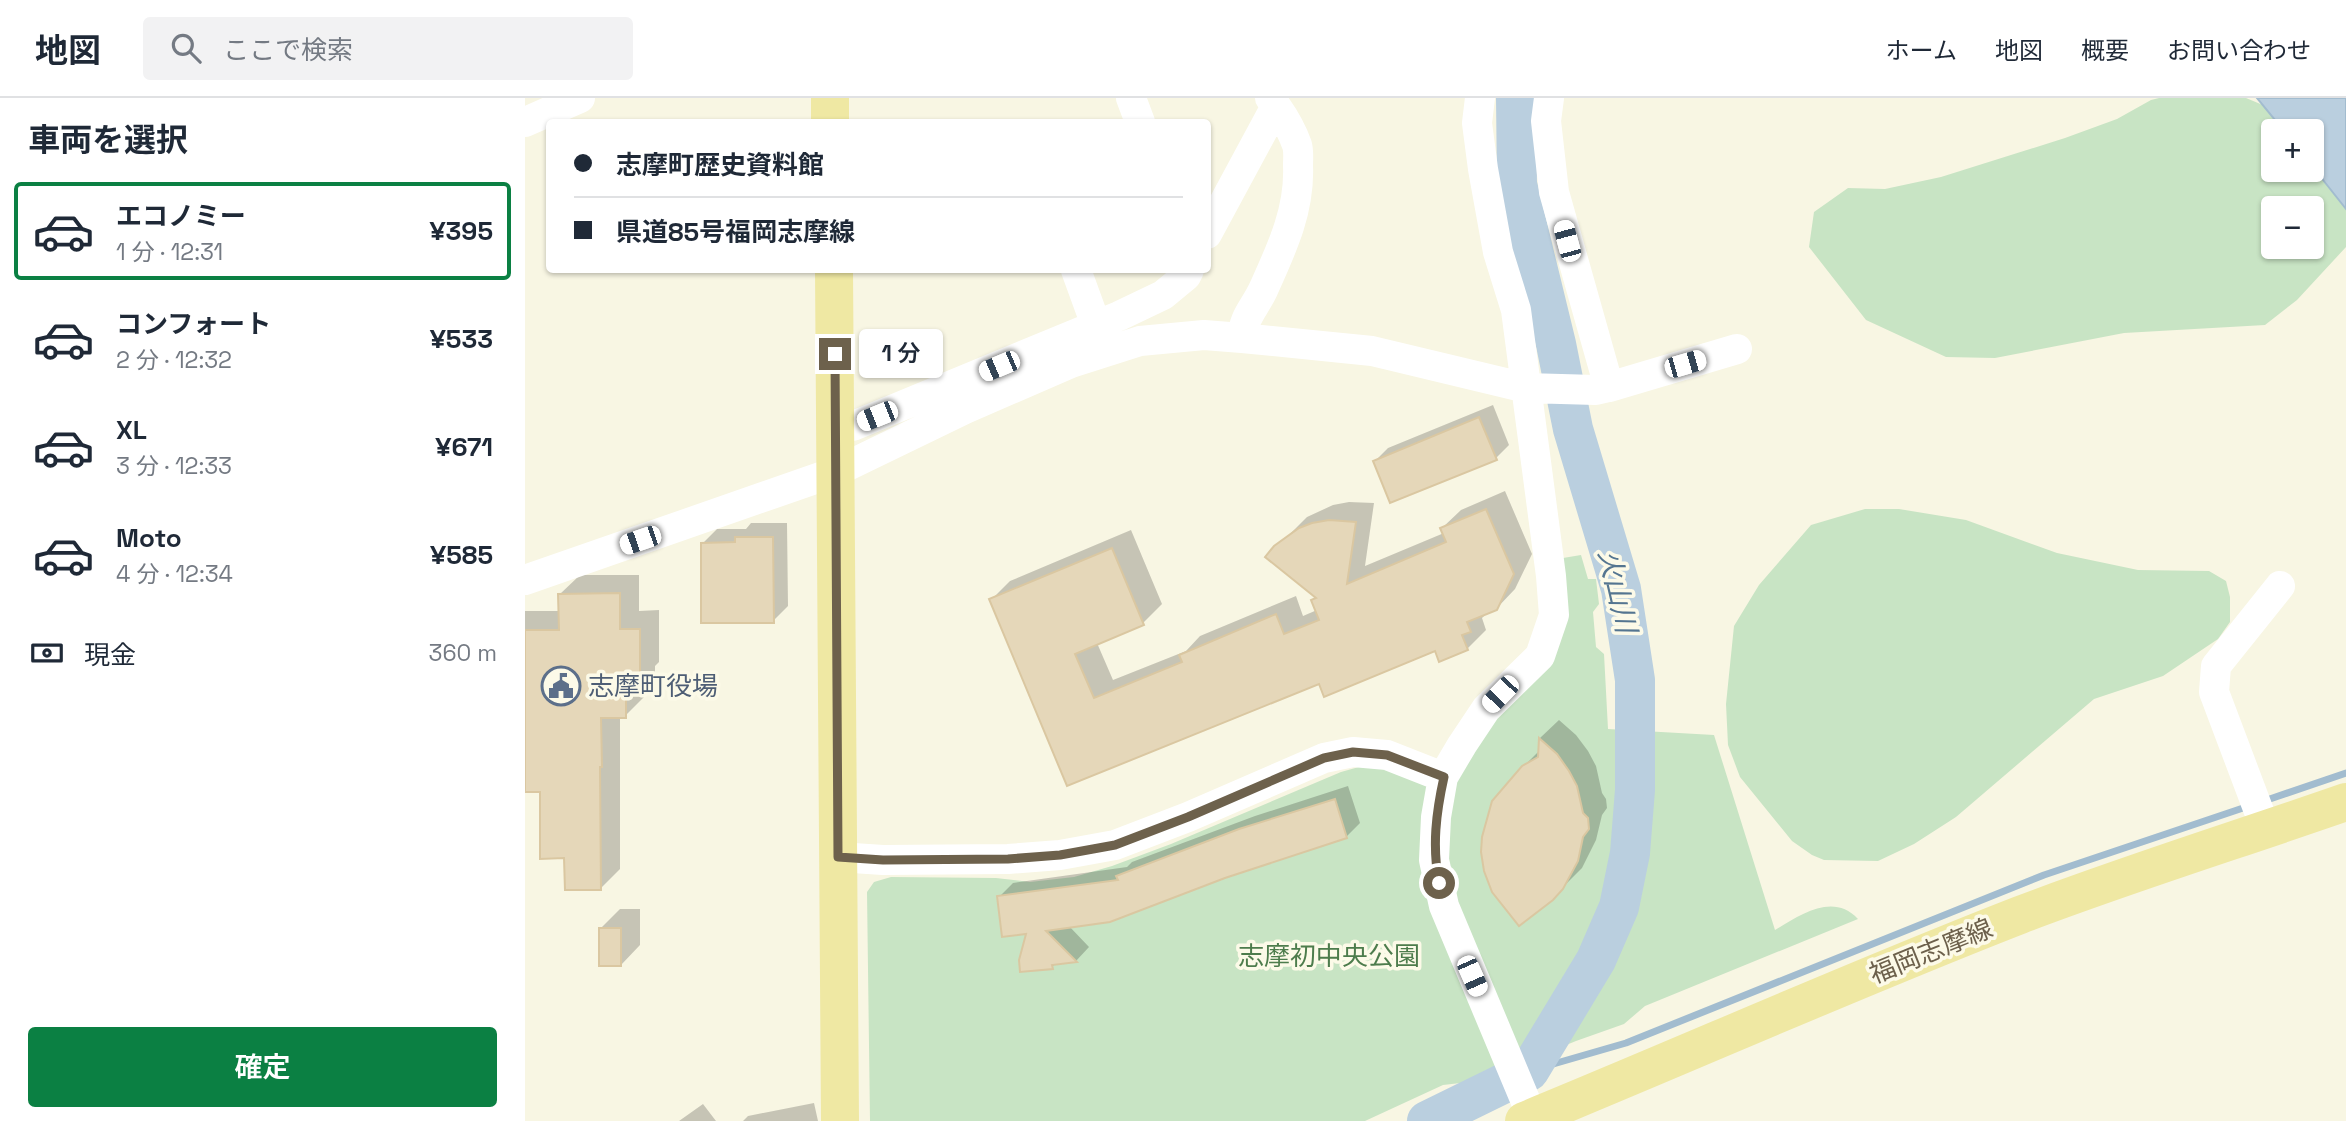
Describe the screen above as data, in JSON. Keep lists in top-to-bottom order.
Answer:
{
  "streets": {
    "main road": ["福岡志摩線"]
  },
  "water": ["火山川"],
  "parks": ["志摩初中央公園"],
  "places": {
    "public building": ["志摩町役場"]
  },
  "page": {
    "header": "地図",
    "search": "ここで検索",
    "nav": [
      "ホーム",
      "地図",
      "概要",
      "お問い合わせ"
    ],
    "heading": "車両を選択",
    "map_buttons": ["+", "−"],
    "banner": ["志摩町歴史資料館", "県道85号福岡志摩線"],
    "list": [
      {
        "name": "エコノミー",
        "note": "1 分 · 12:31",
        "value": "¥395"
      },
      {
        "name": "コンフォート",
        "note": "2 分 · 12:32",
        "value": "¥533"
      },
      {
        "name": "XL",
        "note": "3 分 · 12:33",
        "value": "¥671"
      },
      {
        "name": "Moto",
        "note": "4 分 · 12:34",
        "value": "¥585"
      }
    ],
    "bubble": "1 分",
    "pay": ["現金", "360 m"],
    "buttons": "確定"
  }
}
